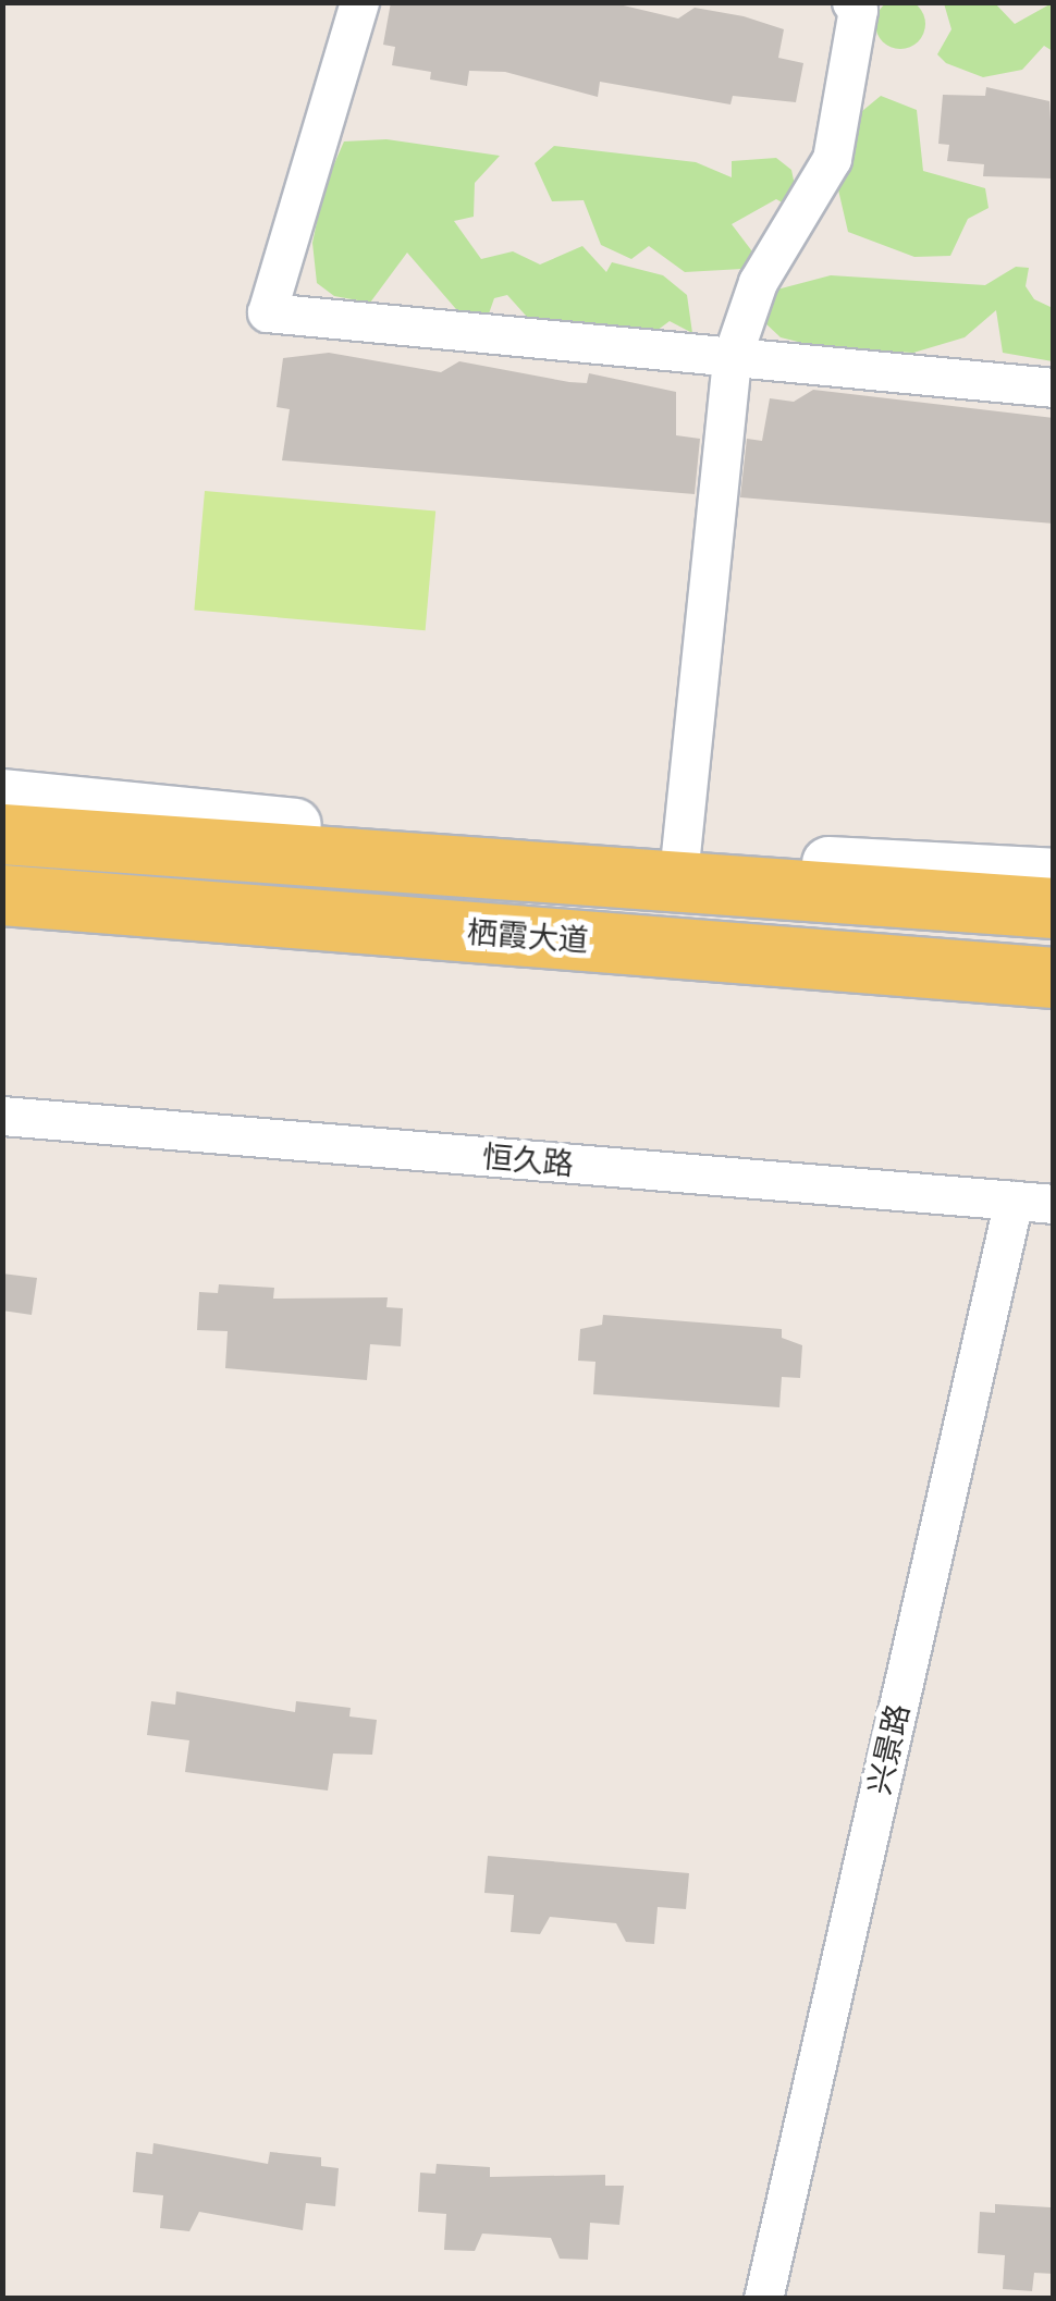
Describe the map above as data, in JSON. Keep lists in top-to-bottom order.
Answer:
{
  "streets": {
    "main road": ["栖霞大道"],
    "street": ["恒久路", "兴景路"]
  },
  "crossings": [
    ["恒久路", "兴景路"]
  ]
}
